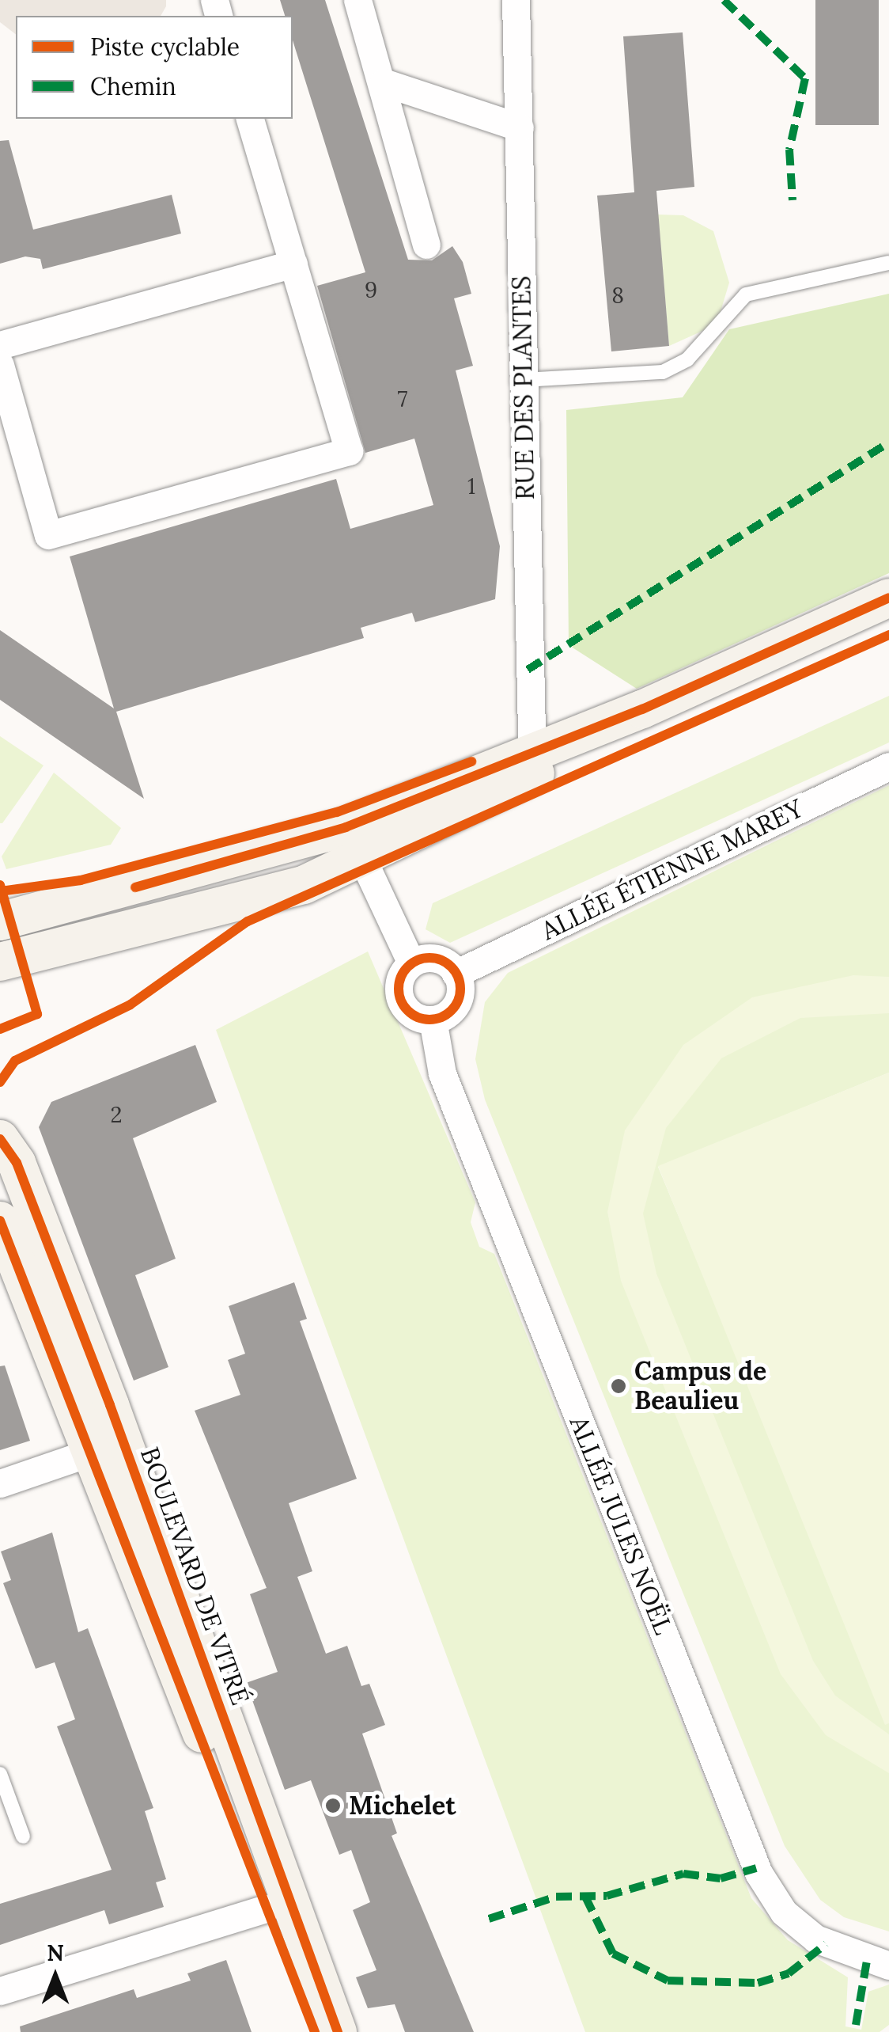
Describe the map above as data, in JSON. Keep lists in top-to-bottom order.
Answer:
{
  "streets": {
    "main road": ["BOULEVARD DE VITRÉ"],
    "street": ["RUE DES PLANTES", "ALLÉE ÉTIENNE MAREY", "ALLÉE JULES NOËL"]
  },
  "crossings": [
    ["ALLÉE ÉTIENNE MAREY", "ALLÉE JULES NOËL"]
  ],
  "places": ["Campus de Beaulieu", "Michelet"],
  "house_numbers": [
    "9",
    "8",
    "7",
    "1",
    "2"
  ],
  "legend": ["Piste cyclable", "Chemin"],
  "north": "top"
}
